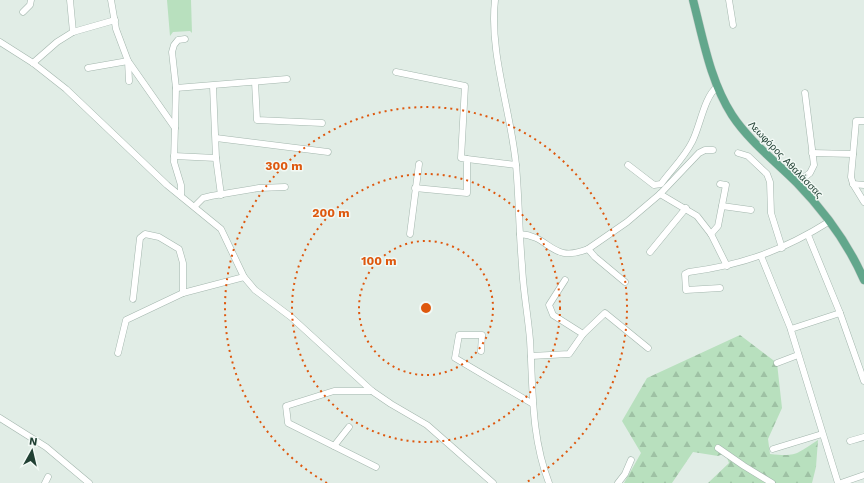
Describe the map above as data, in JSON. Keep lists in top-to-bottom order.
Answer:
{
  "streets": {
    "main road": ["Λεωφόρος Αθαλάσσας"]
  },
  "north": "top",
  "rings": ["300 m", "200 m", "100 m"]
}
